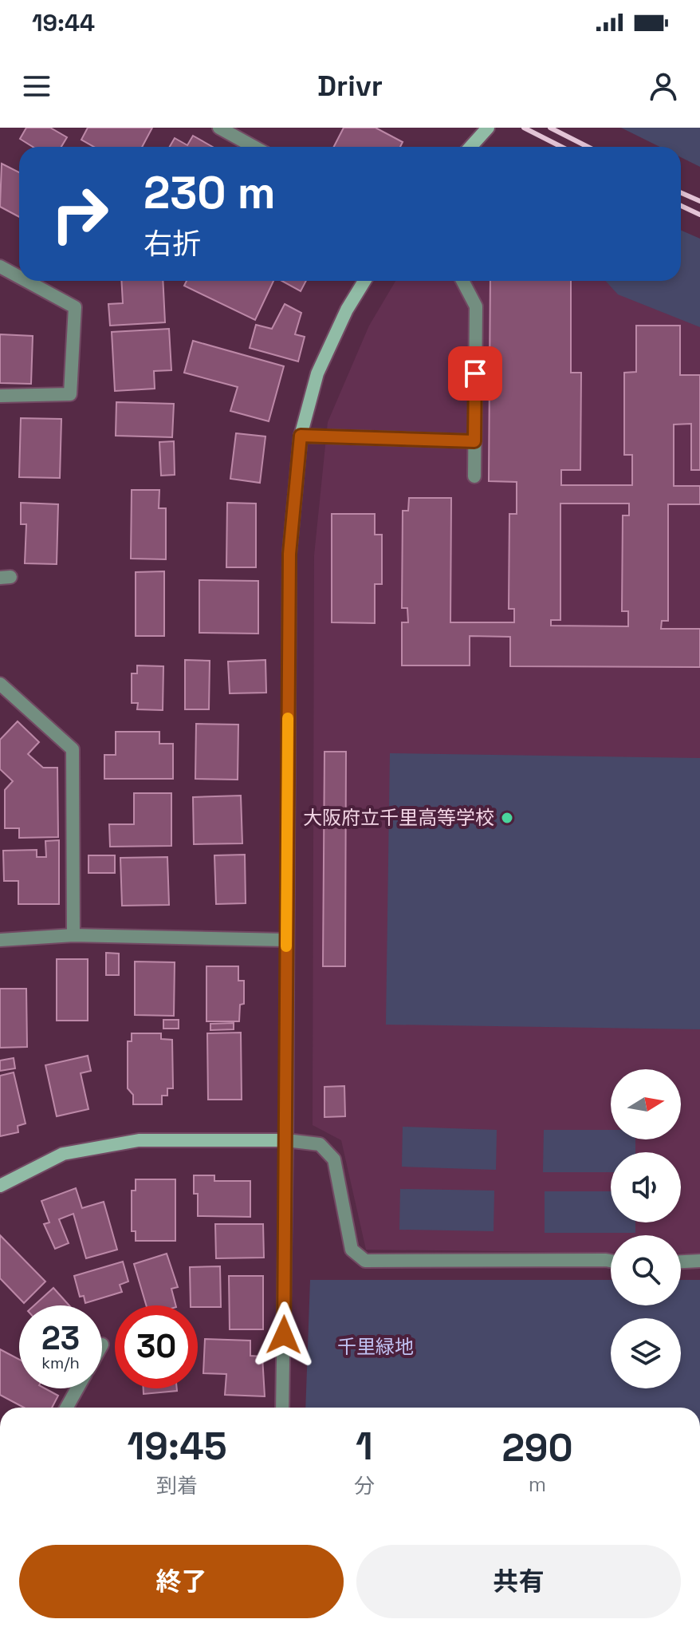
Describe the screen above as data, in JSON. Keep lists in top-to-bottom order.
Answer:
{
  "parks": ["千里緑地"],
  "places": ["大阪府立千里高等学校"],
  "north": "right",
  "page": {
    "status": "19:44",
    "header": "Drivr",
    "turn": ["230 m", "右折"],
    "speed": "23 km/h",
    "limit": "30",
    "eta": [
      "19:45",
      "到着",
      "1",
      "分",
      "290",
      "m"
    ],
    "buttons": ["終了", "共有"]
  }
}
